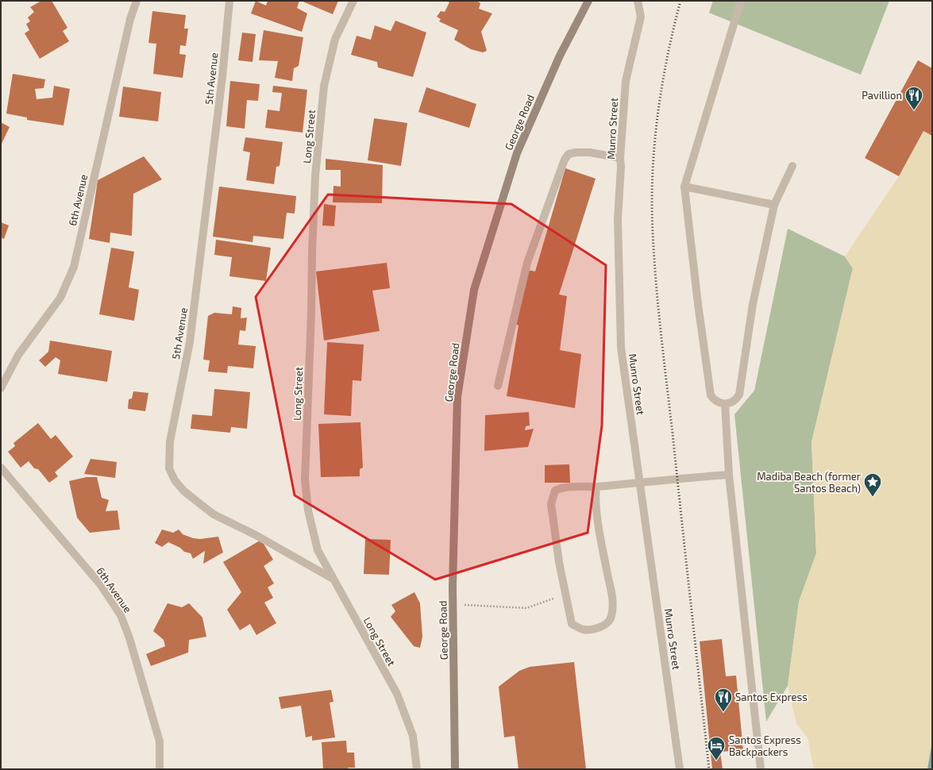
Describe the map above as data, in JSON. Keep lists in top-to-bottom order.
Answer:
{
  "streets": {
    "street": [
      "5th Avenue",
      "George Road",
      "Munro Street",
      "Long Street",
      "6th Avenue"
    ]
  },
  "crossings": [
    ["5th Avenue", "Long Street"]
  ],
  "places": {
    "restaurant": ["Pavillion", "Santos Express"],
    "place": ["Madiba Beach (former Santos Beach)"],
    "hotel": ["Santos Express Backpackers"]
  }
}
